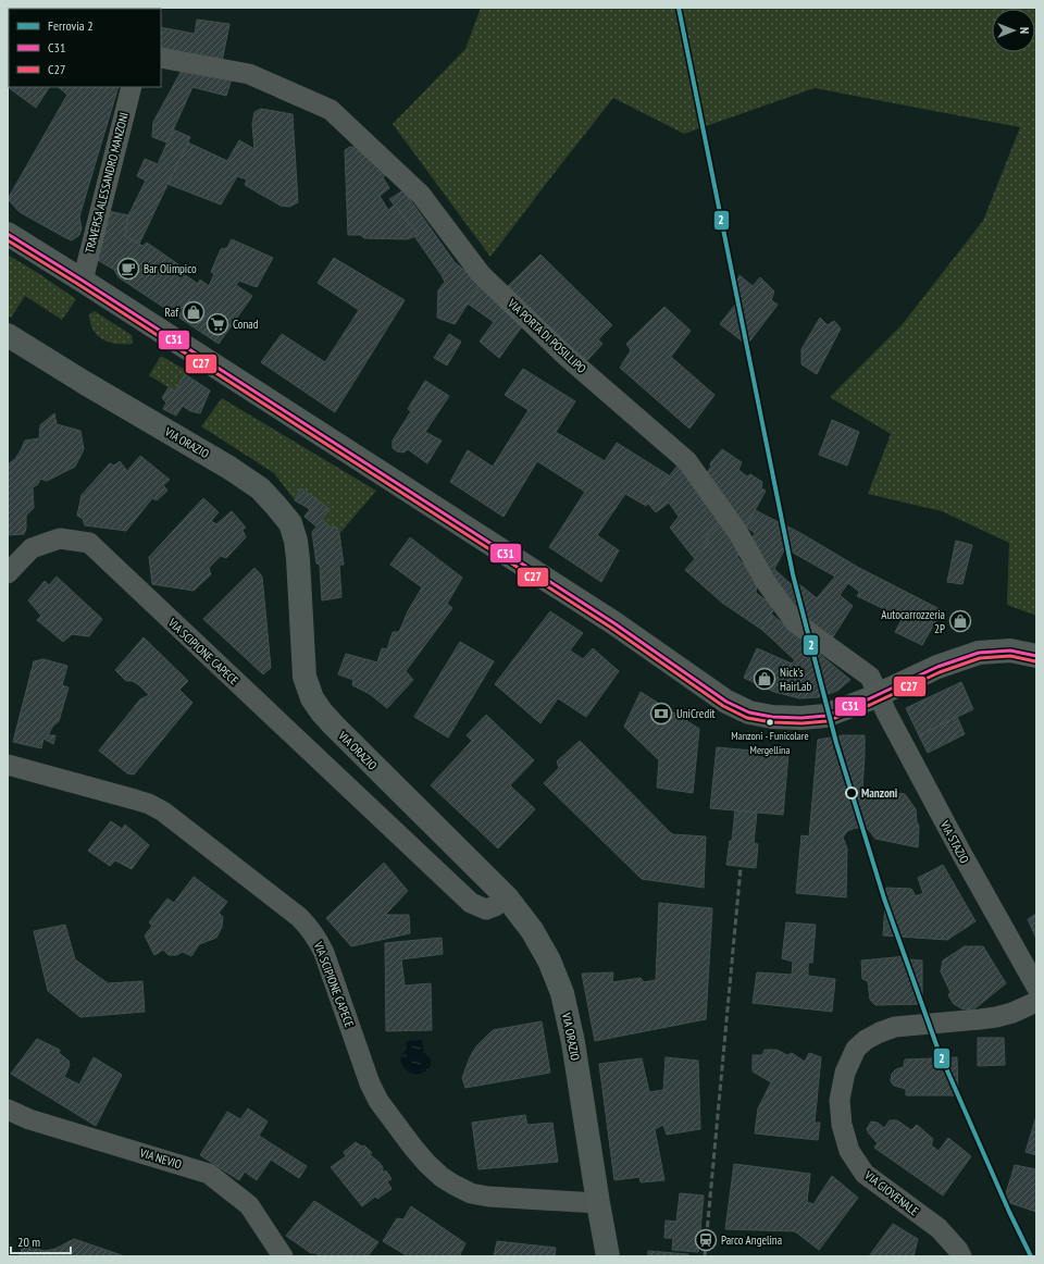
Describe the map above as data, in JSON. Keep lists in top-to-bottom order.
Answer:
{
  "streets": {
    "street": [
      "TRAVERSA ALESSANDRO MANZONI",
      "VIA PORTA DI POSILLIPO",
      "VIA ORAZIO",
      "VIA SCIPIONE CAPECE",
      "VIA STAZIO",
      "VIA NEVIO",
      "VIA GIOVENALE"
    ]
  },
  "crossings": [
    ["VIA PORTA DI POSILLIPO", "VIA STAZIO"],
    ["VIA ORAZIO", "VIA SCIPIONE CAPECE"]
  ],
  "places": {
    "cafe": ["Bar Olimpico"],
    "shop": ["Raf", "Autocarrozzeria 2P", "Nick's HairLab"],
    "supermarket": ["Conad"],
    "bank": ["UniCredit"],
    "other": ["Manzoni - Funicolare Mergellina", "Manzoni"],
    "station": ["Parco Angelina"]
  },
  "lines": ["rail line 2", "transit line C31", "transit line C27"],
  "legend": ["Ferrovia 2", "C31", "C27"],
  "scale_bar": "20 m",
  "north": "right"
}
